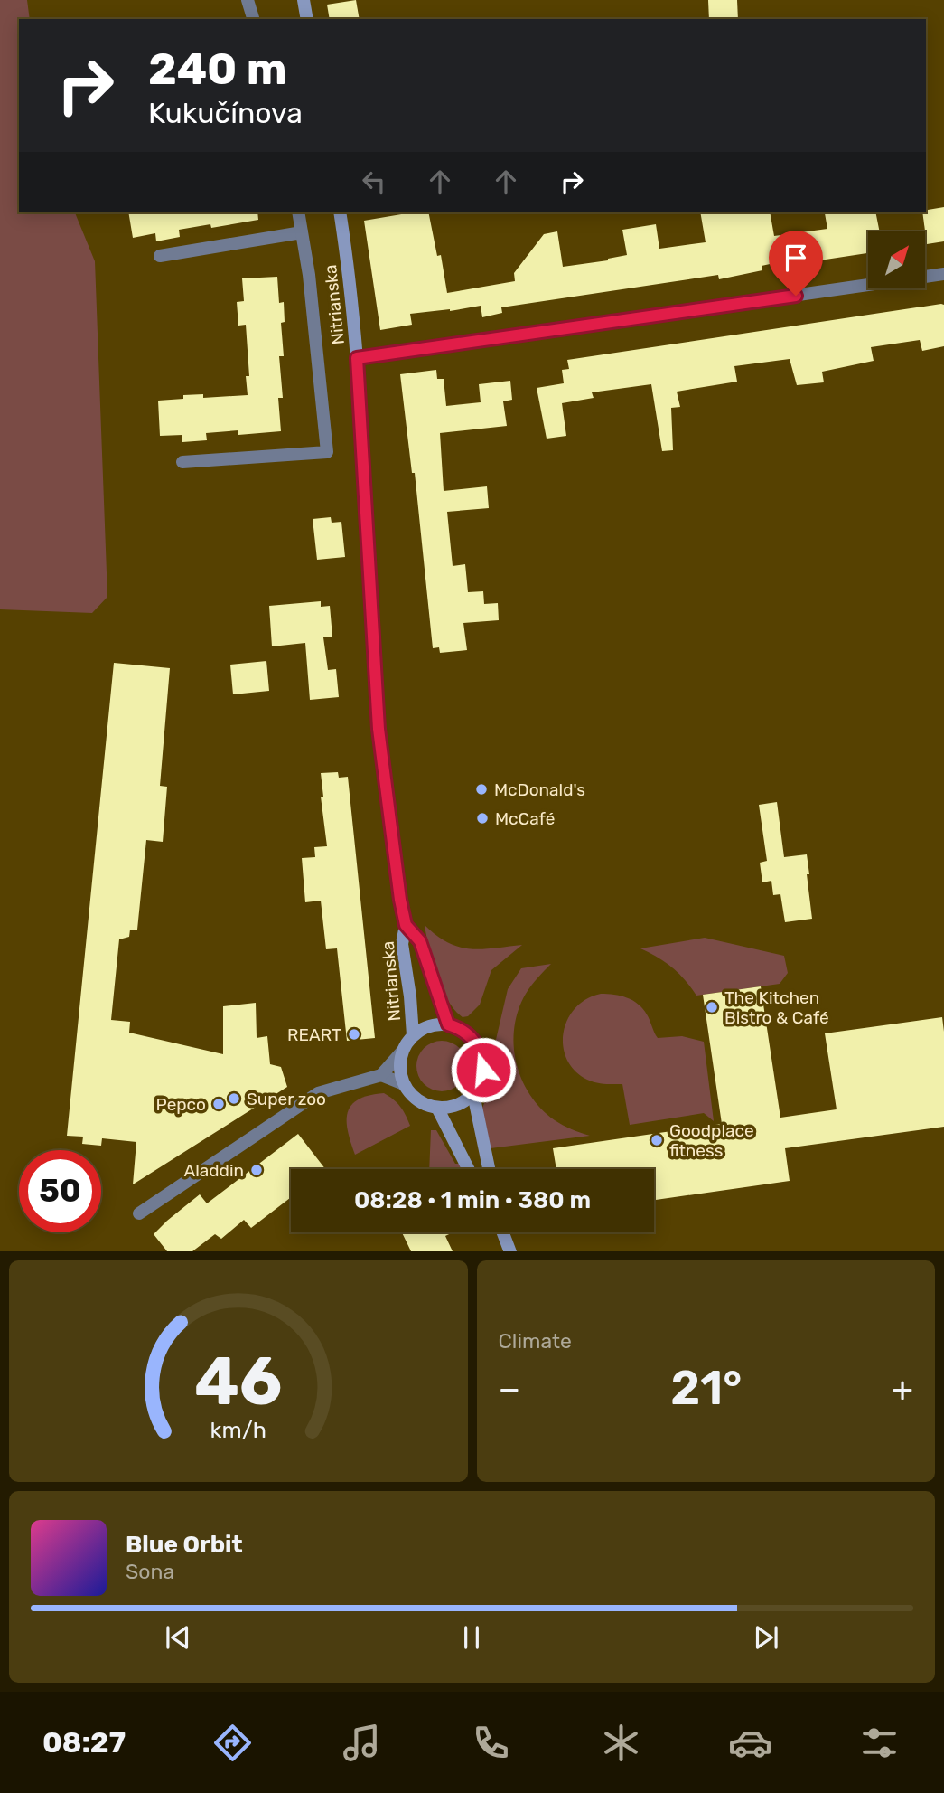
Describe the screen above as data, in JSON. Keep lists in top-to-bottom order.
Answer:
{
  "streets": {
    "main road": ["Nitrianska"]
  },
  "places": [
    "McDonald's",
    "McCafé",
    "The Kitchen Bistro & Café",
    "REART",
    "Super zoo",
    "Pepco",
    "Goodplace fitness",
    "Aladdin"
  ],
  "north": "top right",
  "page": {
    "turn": ["240 m", "Kukučínova"],
    "limit": "50",
    "trip": "08:28 · 1 min · 380 m",
    "tile": "Climate",
    "heat": ["−", "21°", "+"],
    "song": ["Blue Orbit", "Sona"],
    "tabs": "08:27",
    "gauge": ["46", "km/h"]
  }
}
